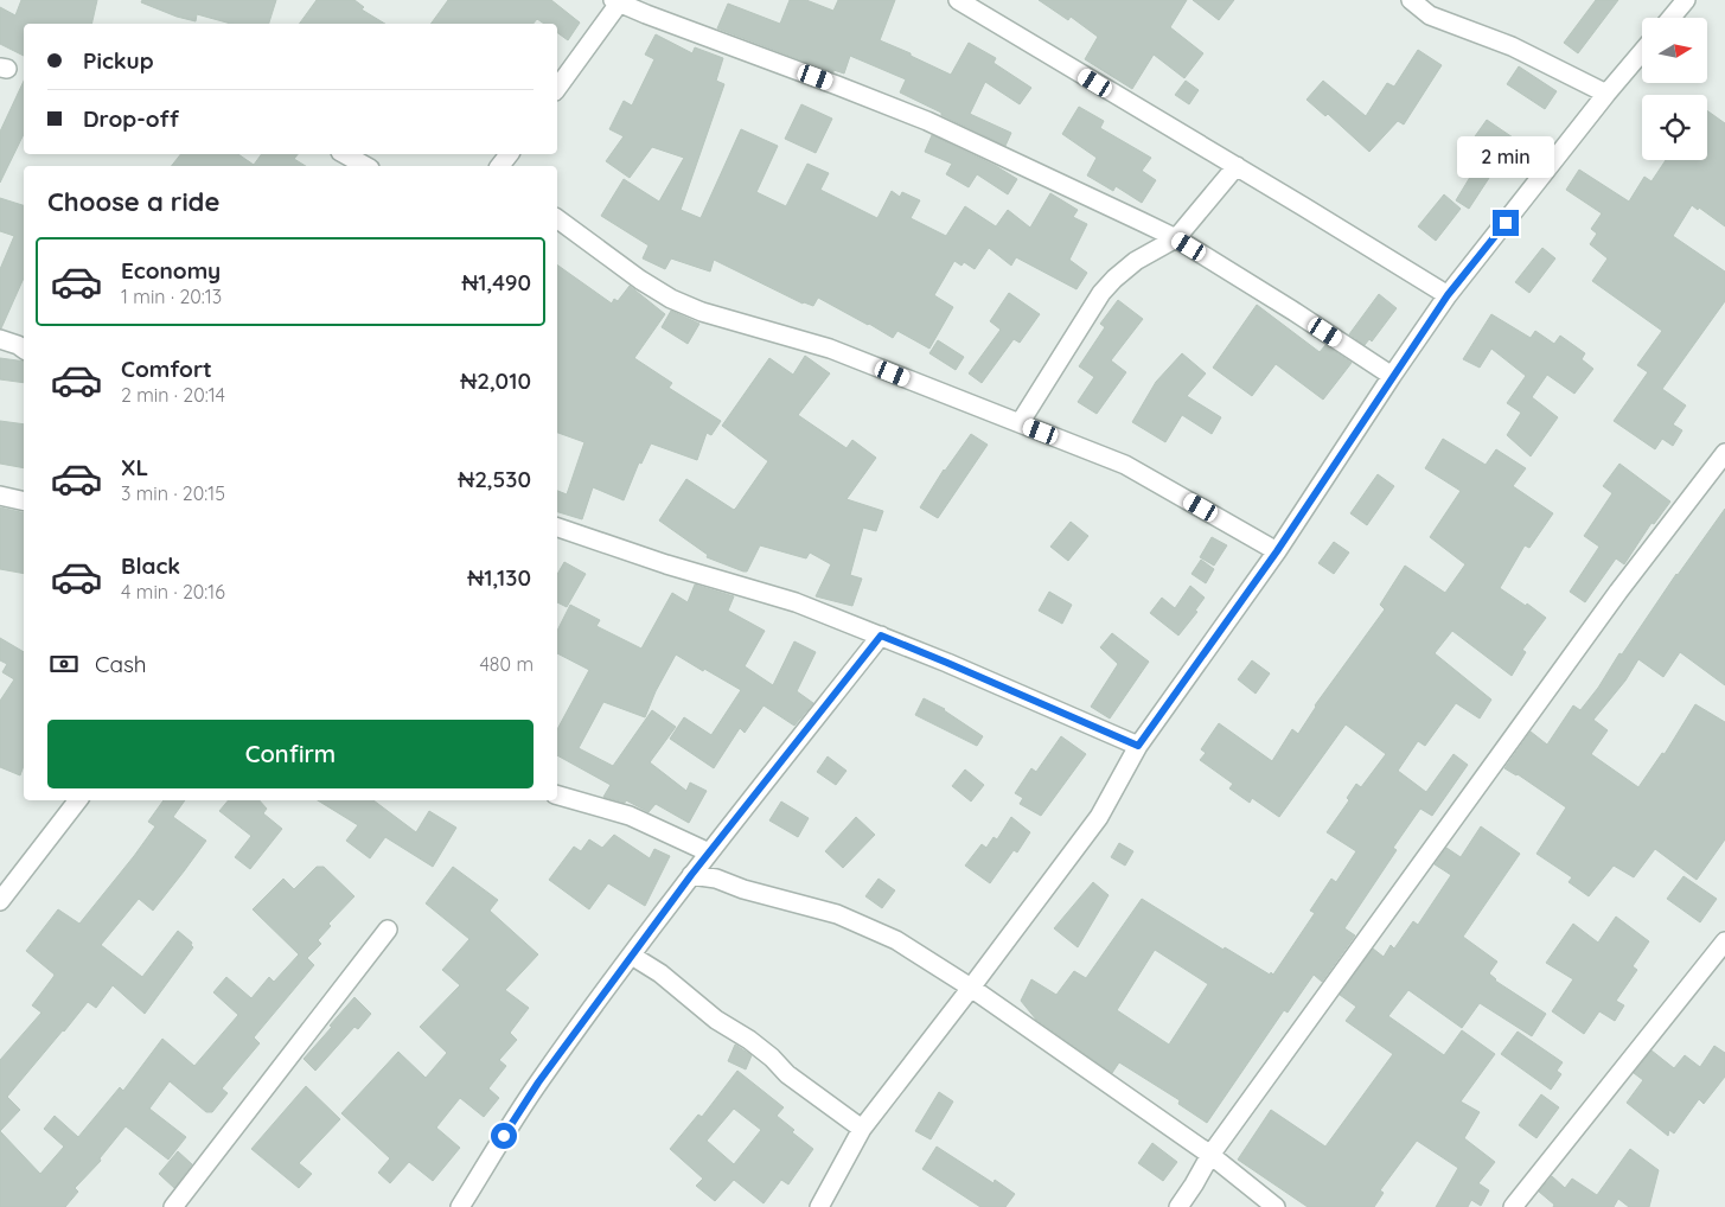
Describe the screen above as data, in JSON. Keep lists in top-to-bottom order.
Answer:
{
  "north": "right",
  "page": {
    "banner": ["Pickup", "Drop-off"],
    "bubble": "2 min",
    "heading": "Choose a ride",
    "list": [
      {
        "name": "Economy",
        "note": "1 min · 20:13",
        "value": "₦1,490"
      },
      {
        "name": "Comfort",
        "note": "2 min · 20:14",
        "value": "₦2,010"
      },
      {
        "name": "XL",
        "note": "3 min · 20:15",
        "value": "₦2,530"
      },
      {
        "name": "Black",
        "note": "4 min · 20:16",
        "value": "₦1,130"
      }
    ],
    "pay": ["Cash", "480 m"],
    "buttons": "Confirm"
  }
}
